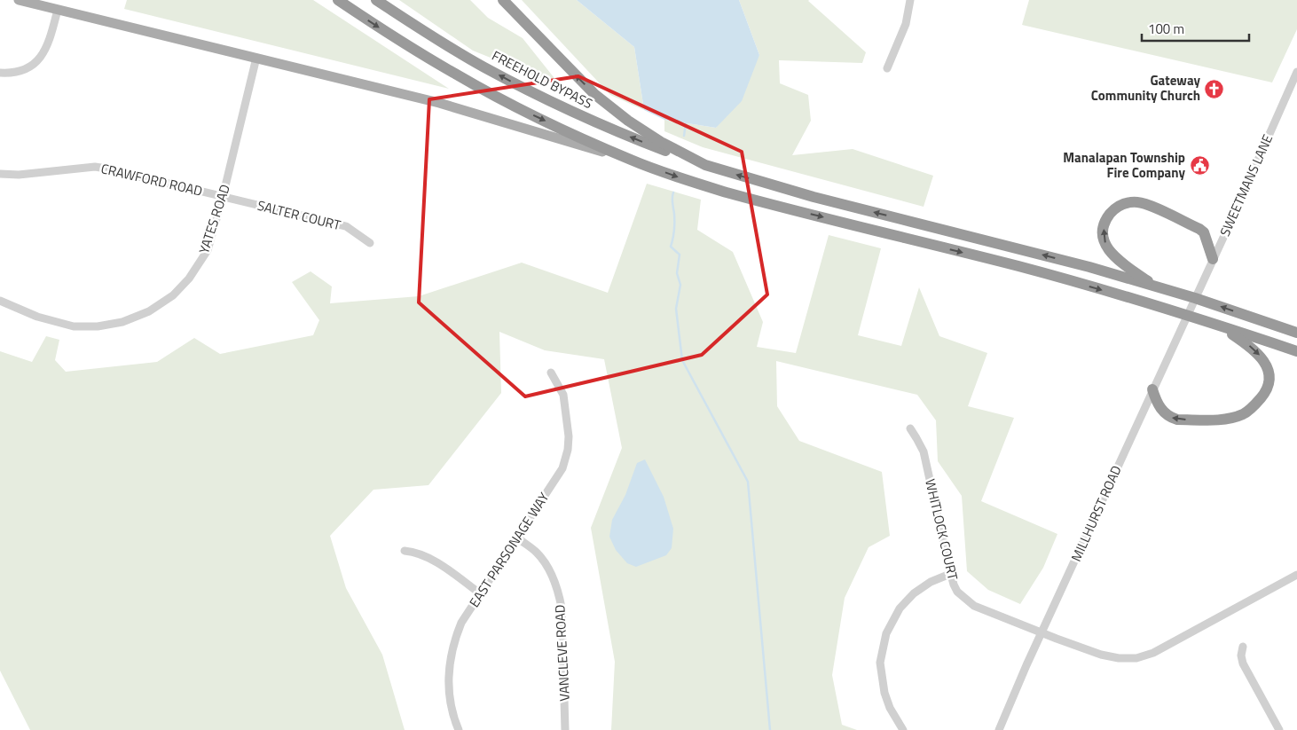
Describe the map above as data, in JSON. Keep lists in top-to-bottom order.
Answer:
{
  "streets": {
    "highway": ["FREEHOLD BYPASS"],
    "street": [
      "CRAWFORD ROAD",
      "SWEETMANS LANE",
      "SALTER COURT",
      "YATES ROAD",
      "MILLHURST ROAD",
      "WHITLOCK COURT",
      "EAST PARSONAGE WAY",
      "VANCLEVE ROAD"
    ]
  },
  "crossings": [
    ["CRAWFORD ROAD", "SALTER COURT"],
    ["CRAWFORD ROAD", "YATES ROAD"],
    ["SWEETMANS LANE", "MILLHURST ROAD"],
    ["SALTER COURT", "YATES ROAD"],
    ["MILLHURST ROAD", "WHITLOCK COURT"],
    ["EAST PARSONAGE WAY", "VANCLEVE ROAD"]
  ],
  "places": {
    "church": ["Gateway Community Church"],
    "public building": ["Manalapan Township Fire Company"]
  },
  "scale_bar": "100 m"
}
